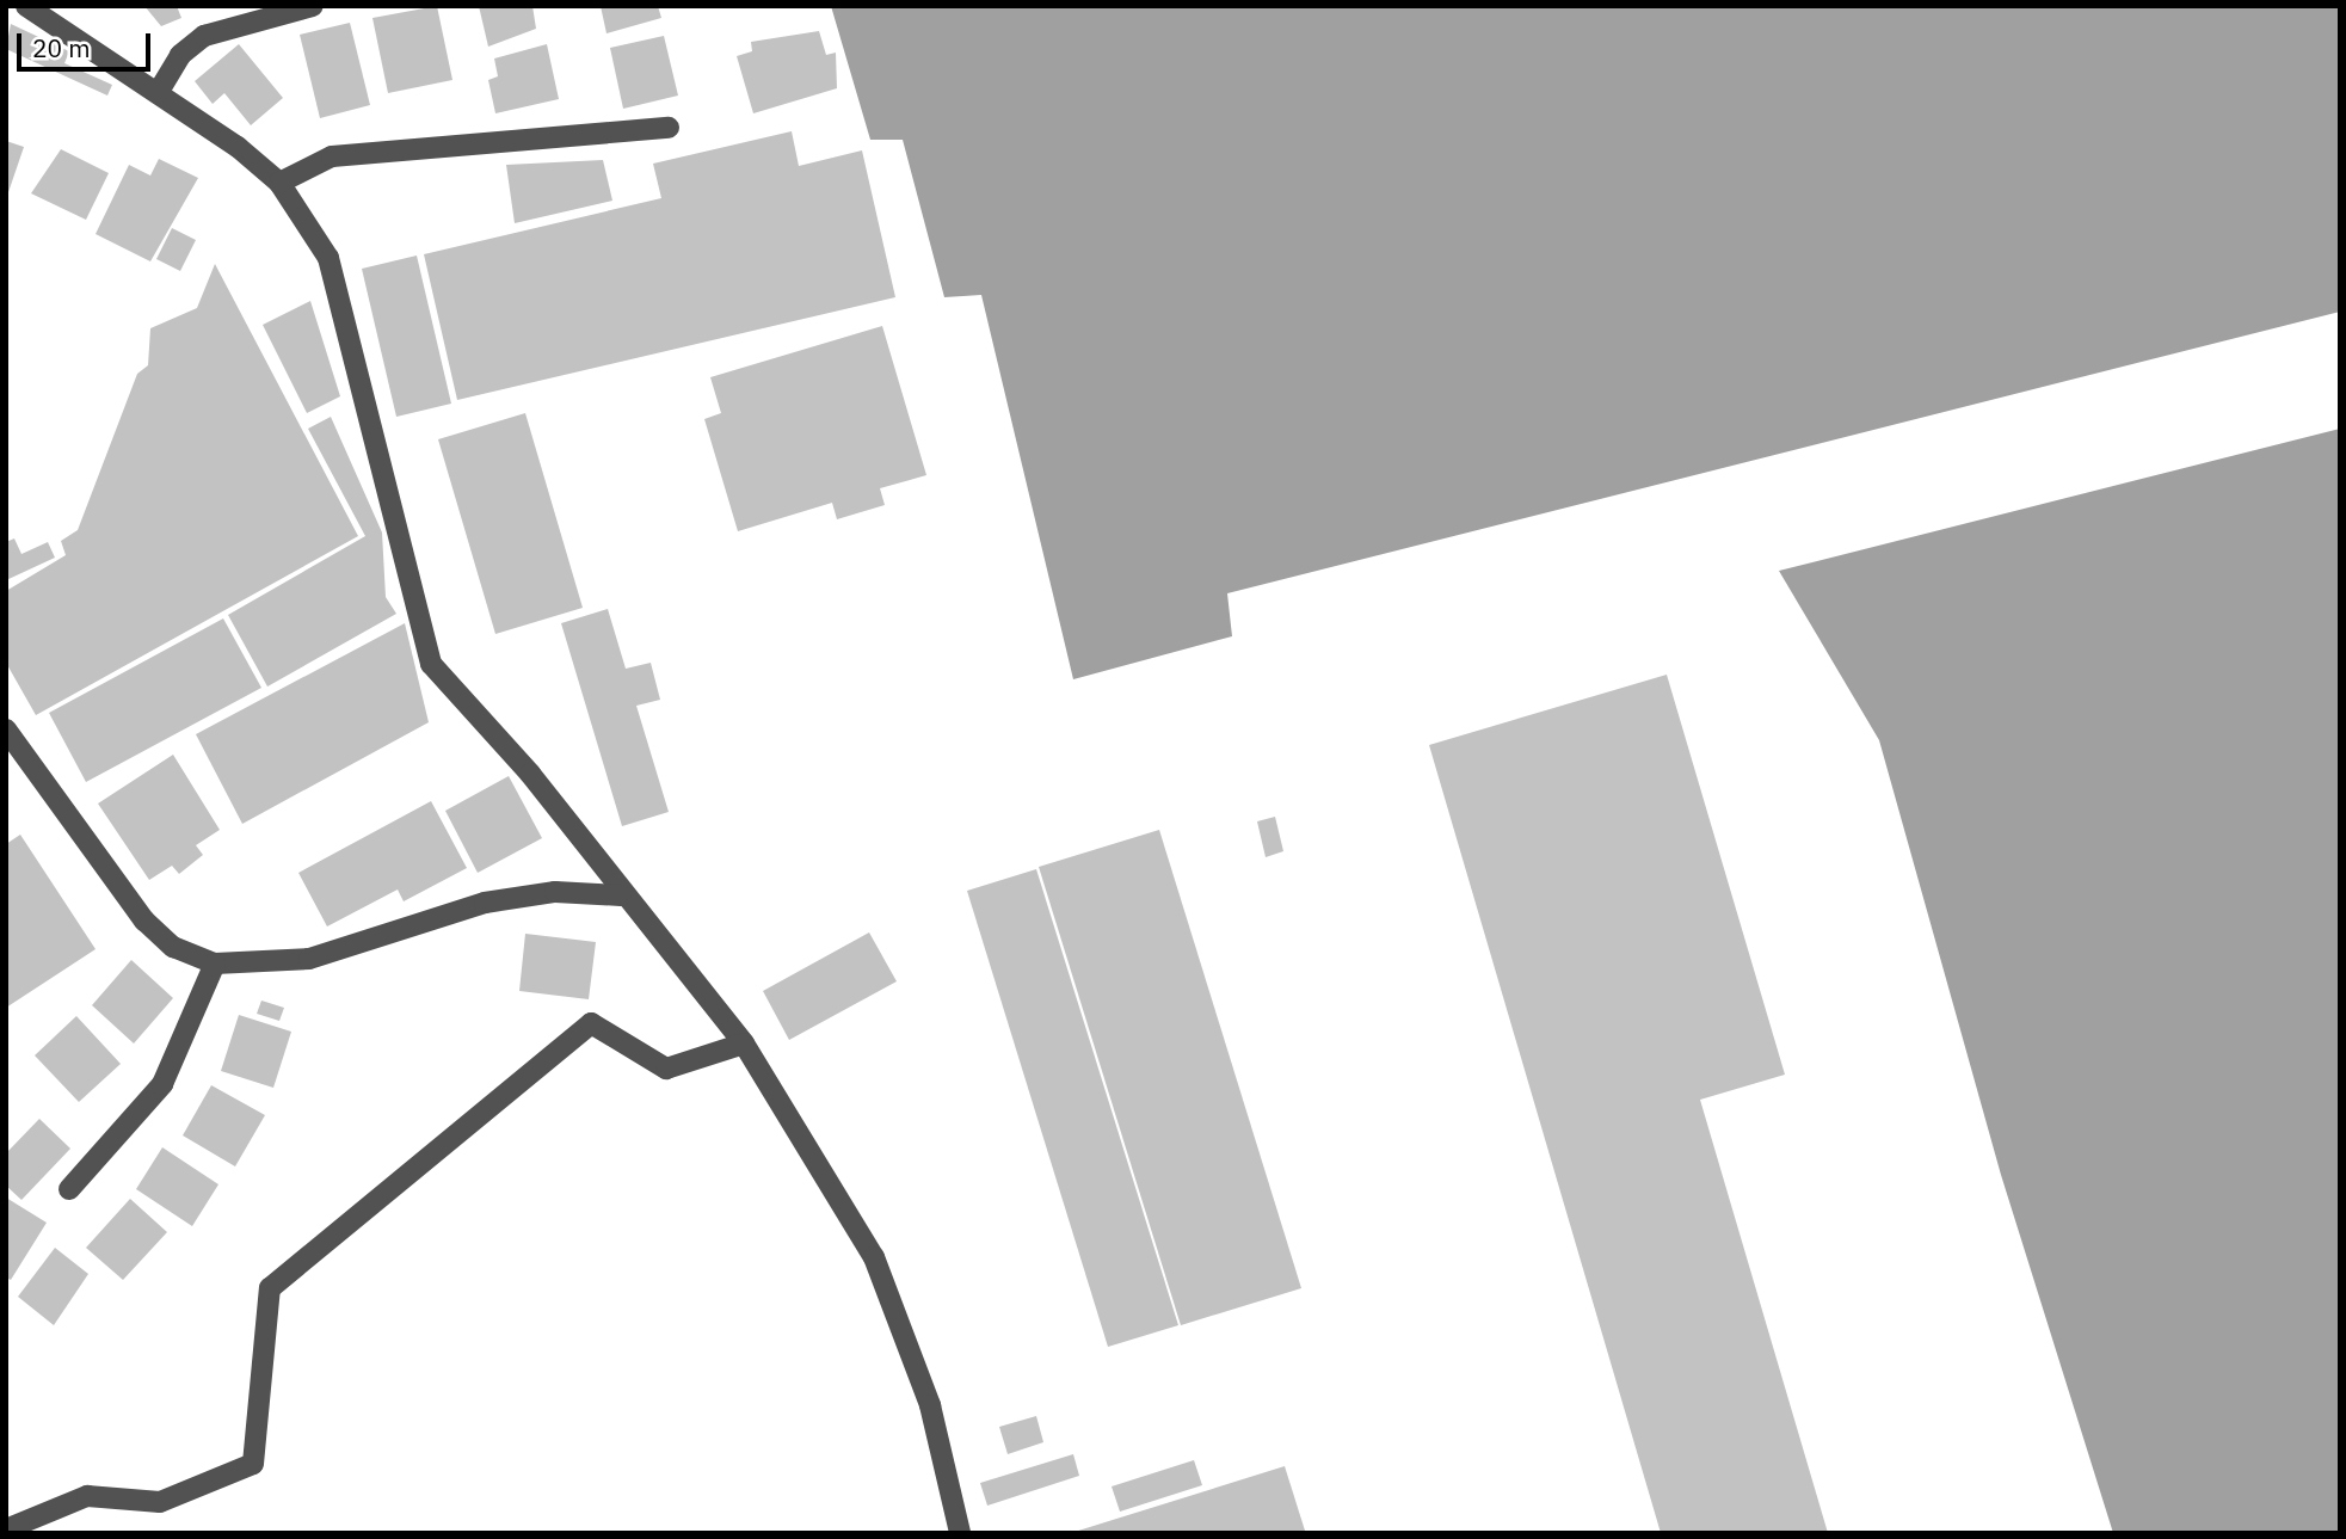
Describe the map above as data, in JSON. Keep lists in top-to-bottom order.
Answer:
{
  "scale_bar": "20 m"
}
